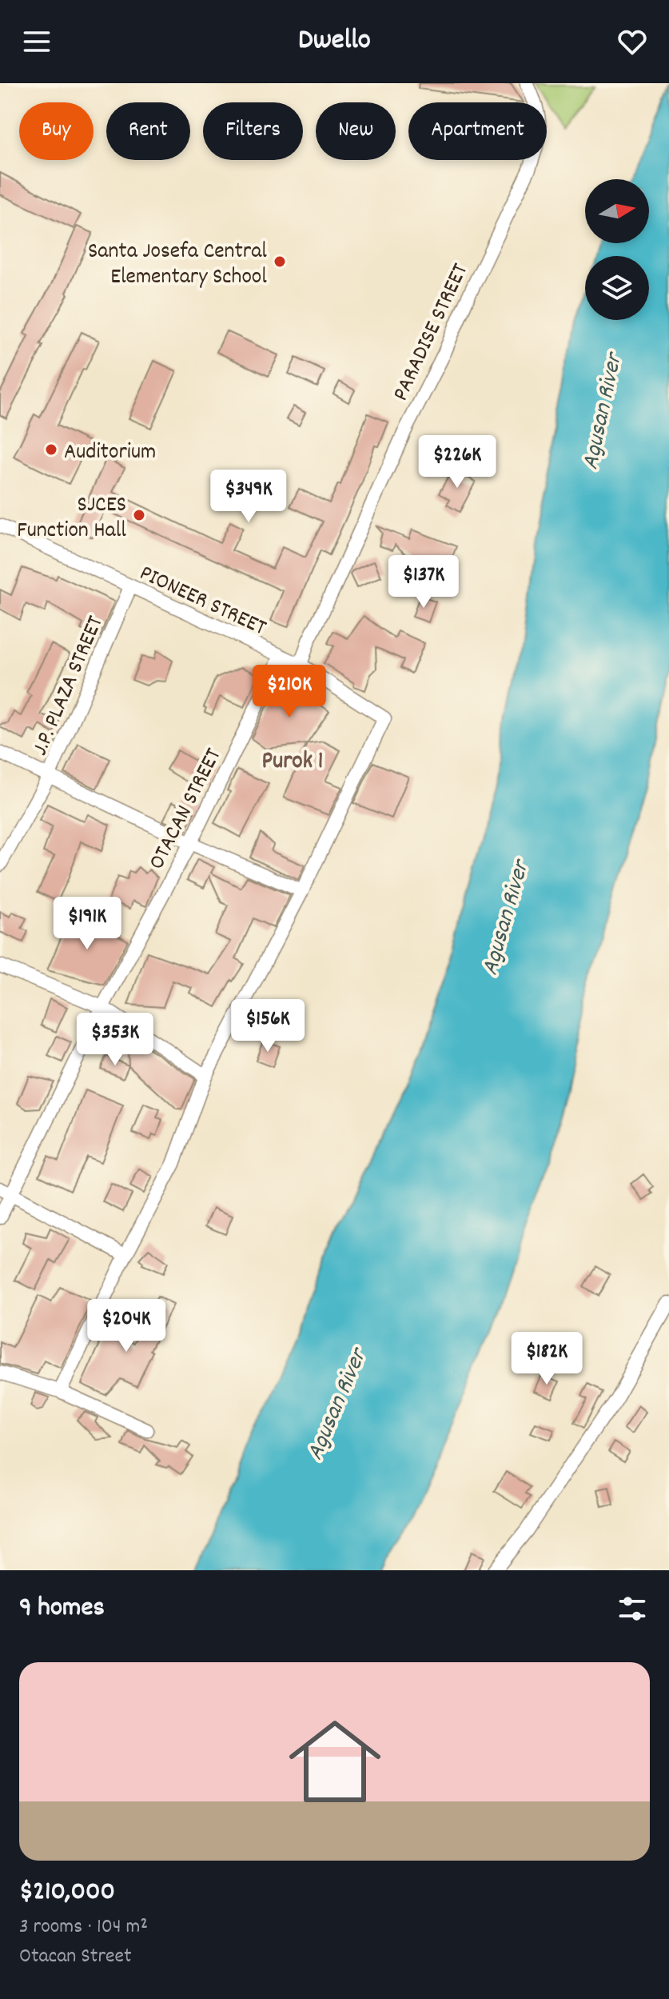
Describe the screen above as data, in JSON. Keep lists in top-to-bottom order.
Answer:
{
  "streets": {
    "street": [
      "PARADISE STREET",
      "PIONEER STREET",
      "J.P. PLAZA STREET",
      "OTACAN STREET"
    ]
  },
  "crossings": [
    ["PARADISE STREET", "PIONEER STREET"],
    ["PIONEER STREET", "J.P. PLAZA STREET"],
    ["PIONEER STREET", "OTACAN STREET"]
  ],
  "districts": ["Purok 1"],
  "water": ["Agusan River"],
  "places": ["Santa Josefa Central Elementary School", "Auditorium", "SJCES Function Hall"],
  "north": "right",
  "page": {
    "header": "Dwello",
    "chip": [
      "Buy",
      "Rent",
      "Filters",
      "New",
      "Apartment"
    ],
    "price": [
      "$226K",
      "$349K",
      "$137K",
      "$210K",
      "$191K",
      "$156K",
      "$353K",
      "$204K",
      "$182K"
    ],
    "heading": "9 homes",
    "list": [
      {
        "name": "$210,000",
        "note": "3 rooms · 104 m² · Otacan Street"
      }
    ]
  }
}
